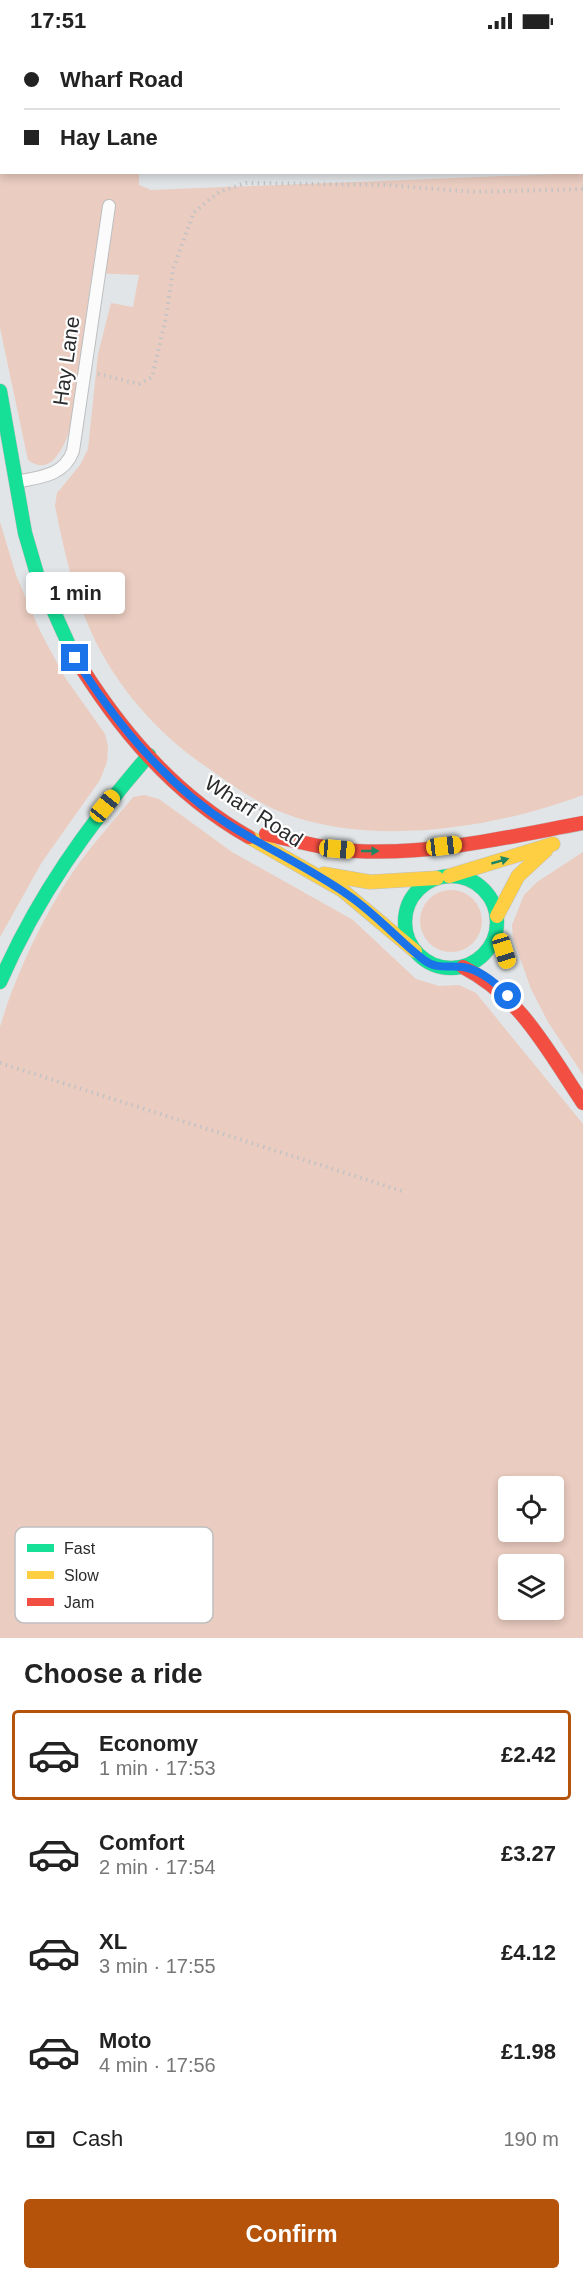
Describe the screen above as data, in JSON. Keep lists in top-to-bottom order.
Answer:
{
  "streets": {
    "main road": ["Wharf Road"],
    "lane": ["Hay Lane"]
  },
  "legend": ["Fast", "Slow", "Jam"],
  "page": {
    "status": "17:51",
    "banner": ["Wharf Road", "Hay Lane"],
    "bubble": "1 min",
    "heading": "Choose a ride",
    "list": [
      {
        "name": "Economy",
        "note": "1 min · 17:53",
        "value": "£2.42"
      },
      {
        "name": "Comfort",
        "note": "2 min · 17:54",
        "value": "£3.27"
      },
      {
        "name": "XL",
        "note": "3 min · 17:55",
        "value": "£4.12"
      },
      {
        "name": "Moto",
        "note": "4 min · 17:56",
        "value": "£1.98"
      }
    ],
    "pay": ["Cash", "190 m"],
    "buttons": "Confirm"
  }
}
